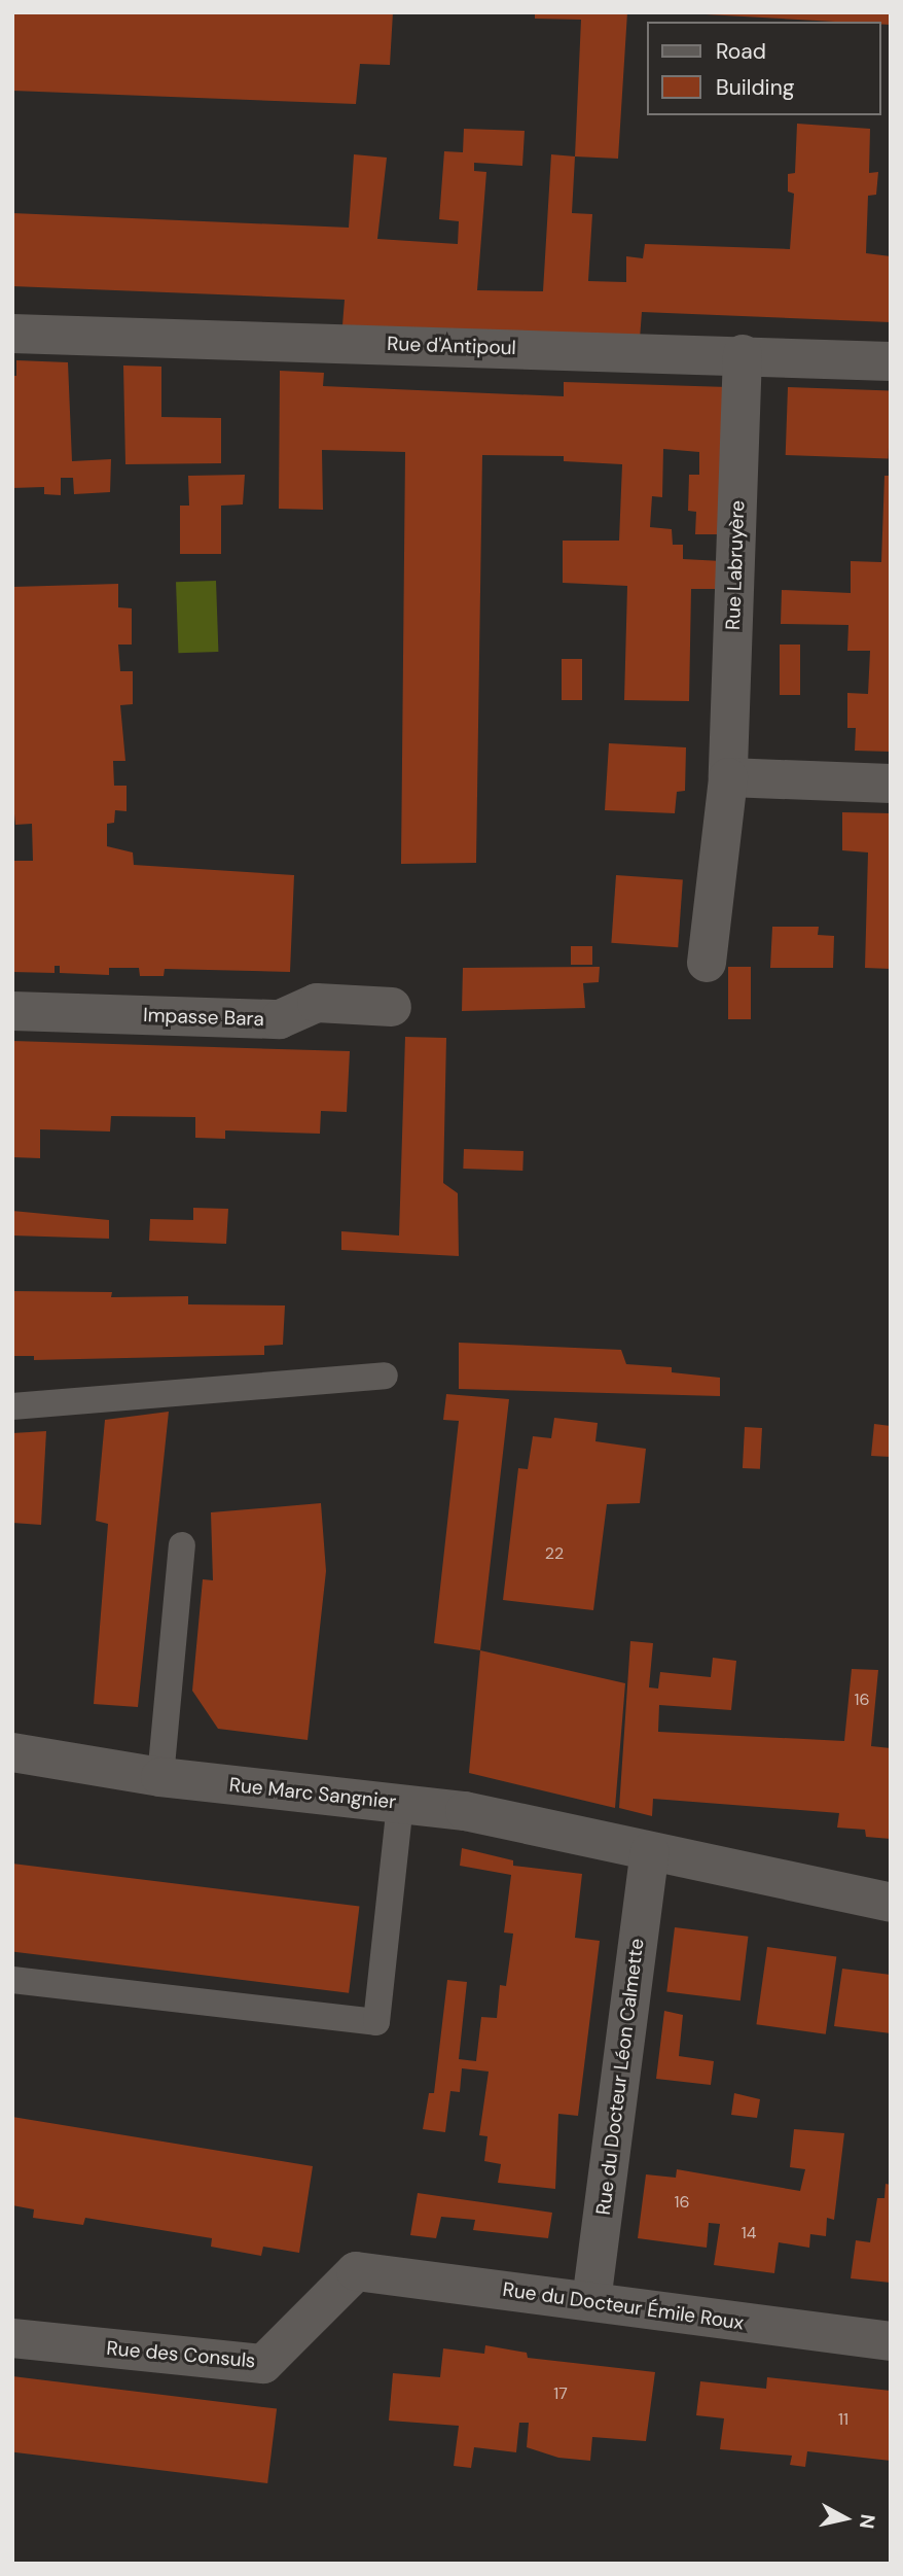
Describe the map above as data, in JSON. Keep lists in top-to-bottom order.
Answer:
{
  "streets": {
    "street": [
      "Rue d'Antipoul",
      "Rue Labruyère",
      "Impasse Bara",
      "Rue Marc Sangnier",
      "Rue du Docteur Léon Calmette",
      "Rue du Docteur Émile Roux",
      "Rue des Consuls"
    ]
  },
  "crossings": [
    ["Rue d'Antipoul", "Rue Labruyère"],
    ["Rue Marc Sangnier", "Rue du Docteur Léon Calmette"],
    ["Rue du Docteur Léon Calmette", "Rue du Docteur Émile Roux"],
    ["Rue du Docteur Émile Roux", "Rue des Consuls"]
  ],
  "house_numbers": [
    "22",
    "16",
    "16",
    "14",
    "17",
    "11"
  ],
  "legend": ["Road", "Building"],
  "north": "right"
}
